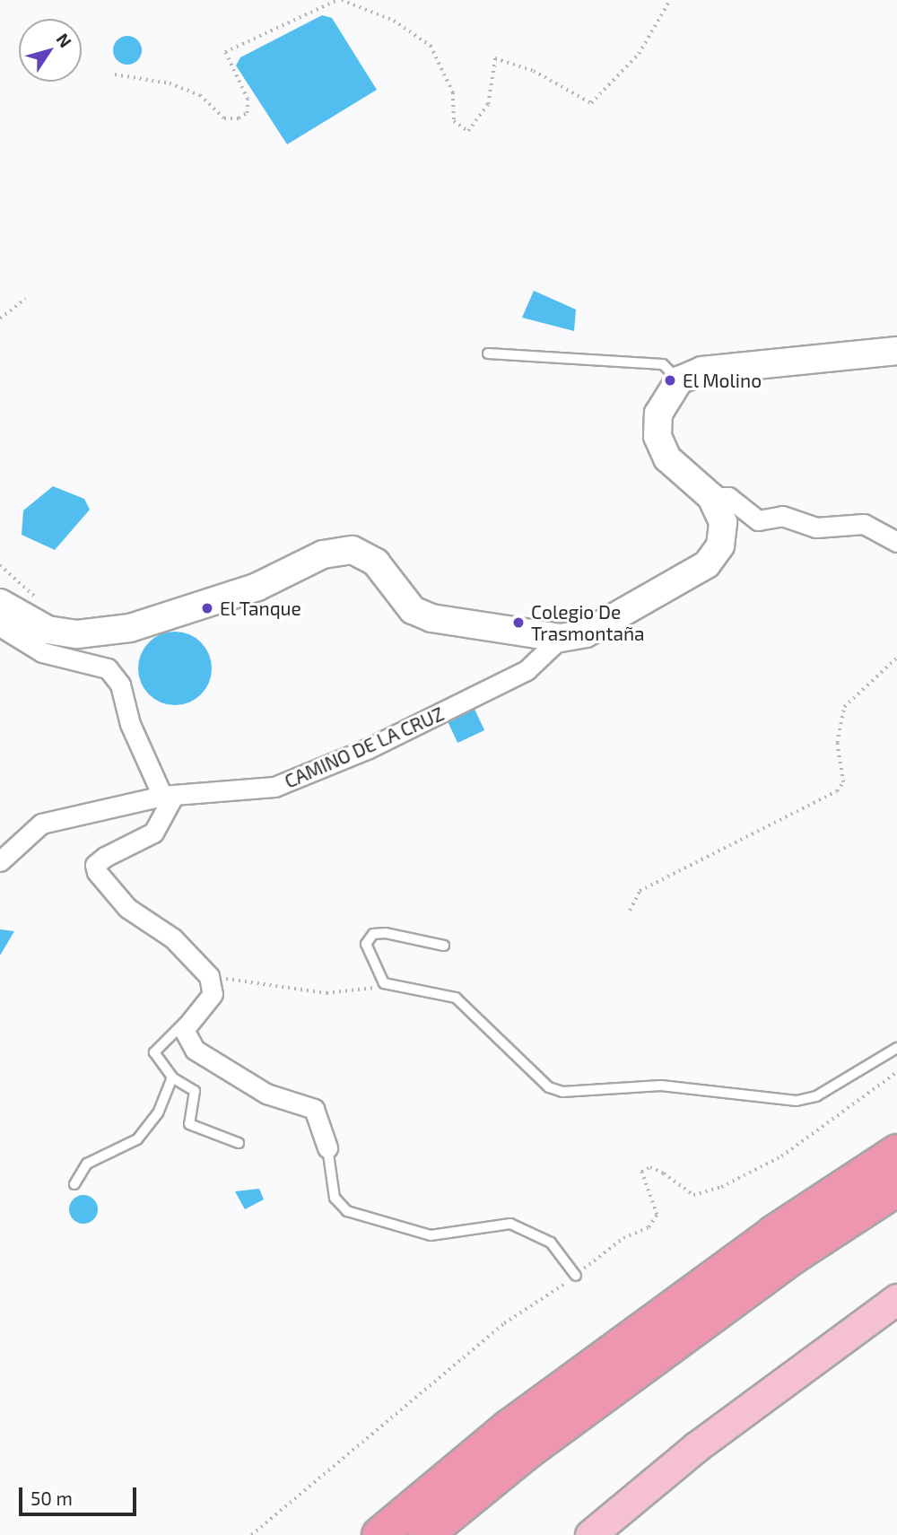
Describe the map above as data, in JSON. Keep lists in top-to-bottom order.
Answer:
{
  "streets": {
    "street": ["CAMINO DE LA CRUZ"]
  },
  "places": ["El Molino", "El Tanque", "Colegio De Trasmontaña"],
  "scale_bar": "50 m",
  "north": "top right"
}
